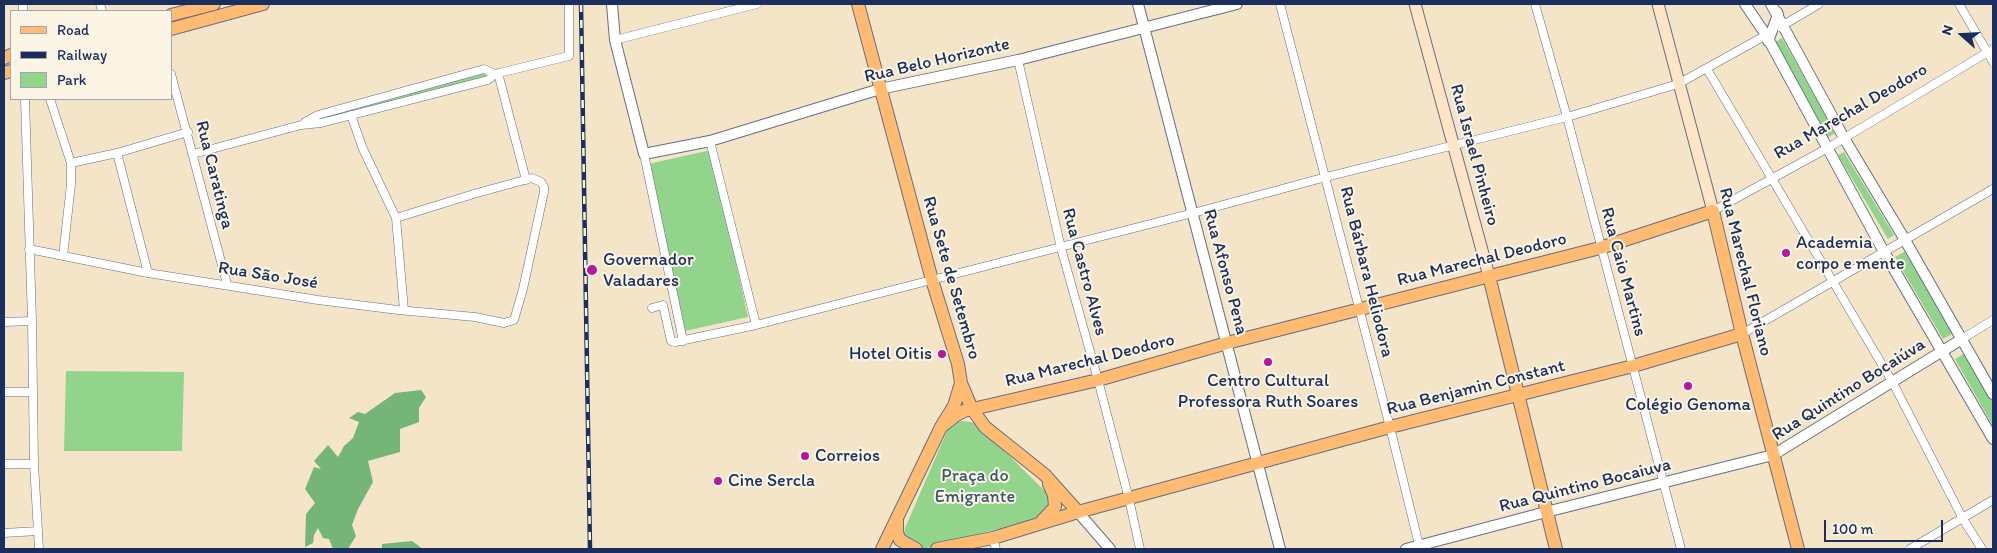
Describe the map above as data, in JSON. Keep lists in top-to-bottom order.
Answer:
{
  "streets": {
    "main road": [
      "Rua Marechal Deodoro",
      "Rua Israel Pinheiro",
      "Rua Marechal Floriano",
      "Rua Sete de Setembro",
      "Rua Benjamin Constant"
    ],
    "street": [
      "Rua Belo Horizonte",
      "Rua Caratinga",
      "Rua Castro Alves",
      "Rua Afonso Pena",
      "Rua Bárbara Heliodora",
      "Rua Caio Martins",
      "Rua São José",
      "Rua Quintino Bocaiúva",
      "Rua Quintino Bocaiuva"
    ]
  },
  "crossings": [
    ["Rua Belo Horizonte", "Rua Castro Alves"],
    ["Rua Belo Horizonte", "Rua Afonso Pena"],
    ["Rua Belo Horizonte", "Rua Sete de Setembro"],
    ["Rua Marechal Deodoro", "Rua Israel Pinheiro"],
    ["Rua Marechal Deodoro", "Rua Castro Alves"],
    ["Rua Marechal Deodoro", "Rua Afonso Pena"],
    ["Rua Marechal Deodoro", "Rua Bárbara Heliodora"],
    ["Rua Marechal Deodoro", "Rua Caio Martins"],
    ["Rua Marechal Deodoro", "Rua Marechal Floriano"],
    ["Rua Marechal Deodoro", "Rua Sete de Setembro"],
    ["Rua Israel Pinheiro", "Rua Benjamin Constant"],
    ["Rua Israel Pinheiro", "Rua Quintino Bocaiuva"],
    ["Rua Caratinga", "Rua São José"],
    ["Rua Castro Alves", "Rua Benjamin Constant"],
    ["Rua Afonso Pena", "Rua Benjamin Constant"],
    ["Rua Bárbara Heliodora", "Rua Benjamin Constant"],
    ["Rua Bárbara Heliodora", "Rua Quintino Bocaiuva"],
    ["Rua Caio Martins", "Rua Benjamin Constant"],
    ["Rua Caio Martins", "Rua Quintino Bocaiuva"],
    ["Rua Marechal Floriano", "Rua Benjamin Constant"],
    ["Rua Marechal Floriano", "Rua Quintino Bocaiúva"],
    ["Rua Marechal Floriano", "Rua Quintino Bocaiuva"],
    ["Rua Quintino Bocaiúva", "Rua Quintino Bocaiuva"]
  ],
  "parks": ["Praça do Emigrante"],
  "places": [
    "Academia corpo e mente",
    "Governador Valadares",
    "Hotel Oitis",
    "Centro Cultural Professora Ruth Soares",
    "Colégio Genoma",
    "Correios",
    "Cine Sercla"
  ],
  "legend": ["Road", "Railway", "Park"],
  "scale_bar": "100 m",
  "north": "left"
}
